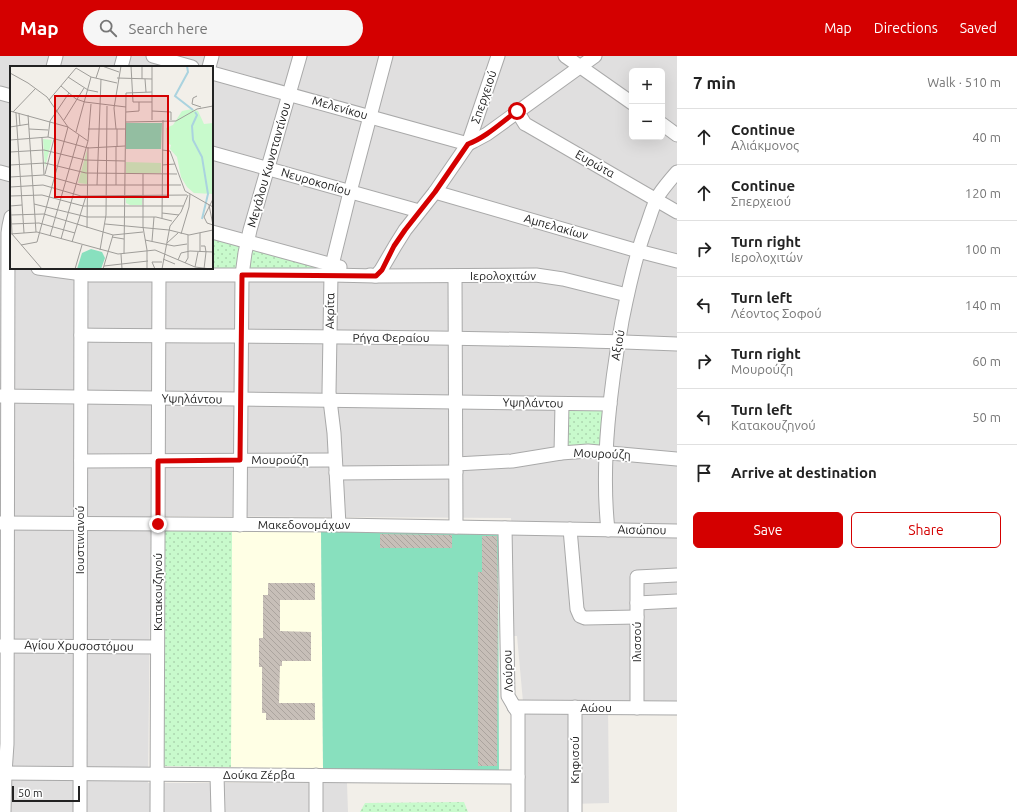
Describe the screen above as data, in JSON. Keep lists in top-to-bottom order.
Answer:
{
  "streets": {
    "street": [
      "Σπερχειού",
      "Μελενίκου",
      "Ευρώτα",
      "Μεγάλου Κωνσταντίνου",
      "Νευροκοπίου",
      "Αμπελακίων",
      "Ιερολοχιτών",
      "Ακρίτα",
      "Ρήγα Φεραίου",
      "Αξιού",
      "Υψηλάντου",
      "Μουρούζη",
      "Μακεδονομάχων",
      "Αισώπου",
      "Ιουστινιανού",
      "Κατακουζηνού",
      "Ιλισσού",
      "Αγίου Χρυσοστόμου",
      "Λούρου",
      "Αώου",
      "Κηφισού",
      "Δούκα Ζέρβα"
    ]
  },
  "crossings": [
    ["Σπερχειού", "Μελενίκου"],
    ["Σπερχειού", "Νευροκοπίου"],
    ["Σπερχειού", "Αμπελακίων"],
    ["Σπερχειού", "Ιερολοχιτών"],
    ["Μελενίκου", "Μεγάλου Κωνσταντίνου"],
    ["Μελενίκου", "Ακρίτα"],
    ["Ευρώτα", "Αξιού"],
    ["Μεγάλου Κωνσταντίνου", "Νευροκοπίου"],
    ["Μεγάλου Κωνσταντίνου", "Ιερολοχιτών"],
    ["Μεγάλου Κωνσταντίνου", "Ρήγα Φεραίου"],
    ["Μεγάλου Κωνσταντίνου", "Υψηλάντου"],
    ["Μεγάλου Κωνσταντίνου", "Μουρούζη"],
    ["Μεγάλου Κωνσταντίνου", "Μακεδονομάχων"],
    ["Νευροκοπίου", "Ακρίτα"],
    ["Αμπελακίων", "Αξιού"],
    ["Ιερολοχιτών", "Ακρίτα"],
    ["Ιερολοχιτών", "Αξιού"],
    ["Ιερολοχιτών", "Ιουστινιανού"],
    ["Ιερολοχιτών", "Κατακουζηνού"],
    ["Ακρίτα", "Ρήγα Φεραίου"],
    ["Ακρίτα", "Υψηλάντου"],
    ["Ακρίτα", "Μουρούζη"],
    ["Ακρίτα", "Μακεδονομάχων"],
    ["Ρήγα Φεραίου", "Αξιού"],
    ["Ρήγα Φεραίου", "Ιουστινιανού"],
    ["Ρήγα Φεραίου", "Κατακουζηνού"],
    ["Αξιού", "Υψηλάντου"],
    ["Αξιού", "Μουρούζη"],
    ["Αξιού", "Μακεδονομάχων"],
    ["Αξιού", "Αισώπου"],
    ["Υψηλάντου", "Ιουστινιανού"],
    ["Υψηλάντου", "Κατακουζηνού"],
    ["Μουρούζη", "Ιουστινιανού"],
    ["Μουρούζη", "Κατακουζηνού"],
    ["Μακεδονομάχων", "Αισώπου"],
    ["Μακεδονομάχων", "Ιουστινιανού"],
    ["Μακεδονομάχων", "Κατακουζηνού"],
    ["Μακεδονομάχων", "Λούρου"],
    ["Ιουστινιανού", "Αγίου Χρυσοστόμου"],
    ["Ιουστινιανού", "Δούκα Ζέρβα"],
    ["Κατακουζηνού", "Αγίου Χρυσοστόμου"],
    ["Κατακουζηνού", "Δούκα Ζέρβα"],
    ["Ιλισσού", "Αώου"],
    ["Λούρου", "Αώου"],
    ["Λούρου", "Δούκα Ζέρβα"],
    ["Αώου", "Κηφισού"]
  ],
  "scale_bar": "50 m",
  "page": {
    "header": "Map",
    "search": "Search here",
    "nav": ["Map", "Directions", "Saved"],
    "heading": ["7 min", "Walk · 510 m"],
    "map_buttons": ["+", "−"],
    "list": [
      ["Continue", "Αλιάκμονος", "40 m"],
      ["Continue", "Σπερχειού", "120 m"],
      ["Turn right", "Ιερολοχιτών", "100 m"],
      ["Turn left", "Λέοντος Σοφού", "140 m"],
      ["Turn right", "Μουρούζη", "60 m"],
      ["Turn left", "Κατακουζηνού", "50 m"],
      "Arrive at destination"
    ],
    "buttons": ["Save", "Share"],
    "scale": "50 m"
  }
}
